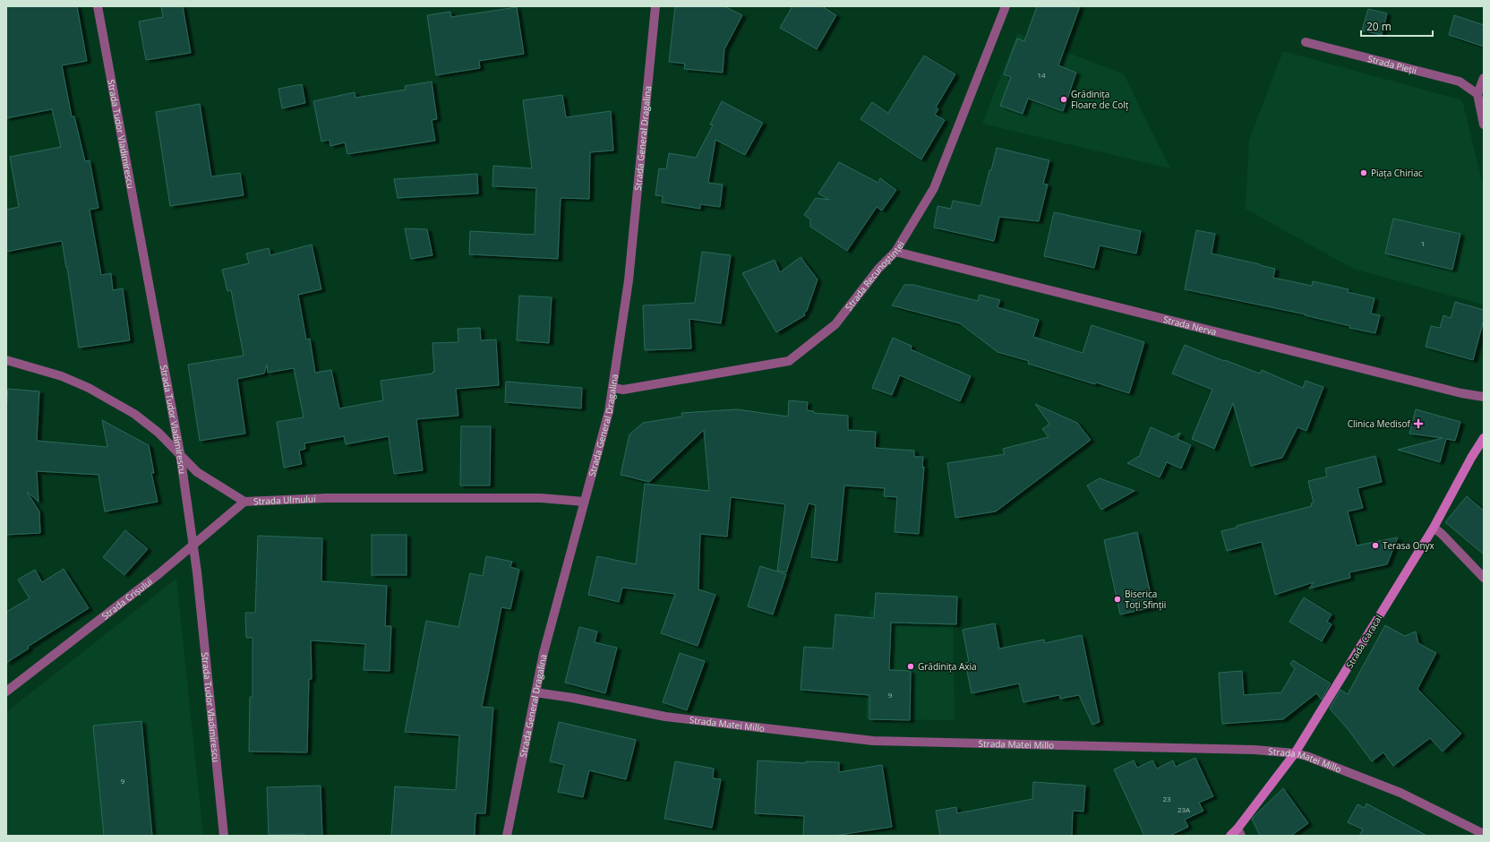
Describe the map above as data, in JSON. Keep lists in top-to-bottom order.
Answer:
{
  "streets": {
    "main road": ["Strada Caracal"],
    "street": [
      "Strada Pieții",
      "Strada Tudor Vladimirescu",
      "Strada General Dragalina",
      "Strada Recunoștinței",
      "Strada Nerva",
      "Strada Ulmului",
      "Strada Crișului",
      "Strada Matei Millo"
    ]
  },
  "crossings": [
    ["Strada Tudor Vladimirescu", "Strada Ulmului"],
    ["Strada Tudor Vladimirescu", "Strada Crișului"],
    ["Strada General Dragalina", "Strada Recunoștinței"],
    ["Strada General Dragalina", "Strada Ulmului"],
    ["Strada General Dragalina", "Strada Matei Millo"],
    ["Strada Recunoștinței", "Strada Nerva"],
    ["Strada Ulmului", "Strada Crișului"],
    ["Strada Caracal", "Strada Matei Millo"]
  ],
  "places": {
    "other": [
      "Grădinița Floare de Colț",
      "Piața Chiriac",
      "Terasa Onyx",
      "Biserica Toți Sfinții",
      "Grădinița Axia"
    ],
    "health": ["Clinica Medisof"]
  },
  "house_numbers": [
    "14",
    "1",
    "9",
    "9",
    "23",
    "23A"
  ],
  "scale_bar": "20 m"
}
